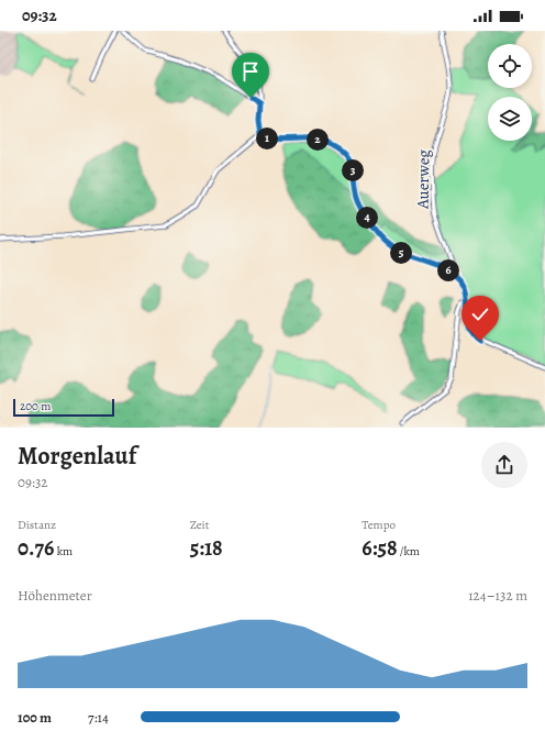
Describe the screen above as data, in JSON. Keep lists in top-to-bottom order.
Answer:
{
  "streets": {
    "street": ["Auerweg"]
  },
  "scale_bar": "200 m",
  "page": {
    "status": "09:32",
    "pins": [
      "1",
      "2",
      "3",
      "4",
      "5",
      "6"
    ],
    "scale": "200 m",
    "heading": ["Morgenlauf", "09:32"],
    "stats": [
      ["Distanz", "0.76 km"],
      ["Zeit", "5:18"],
      ["Tempo", "6:58 /km"]
    ],
    "chart": ["Höhenmeter", "124–132 m"],
    "list": [
      {
        "name": "100 m",
        "note": "7:14"
      }
    ]
  }
}
